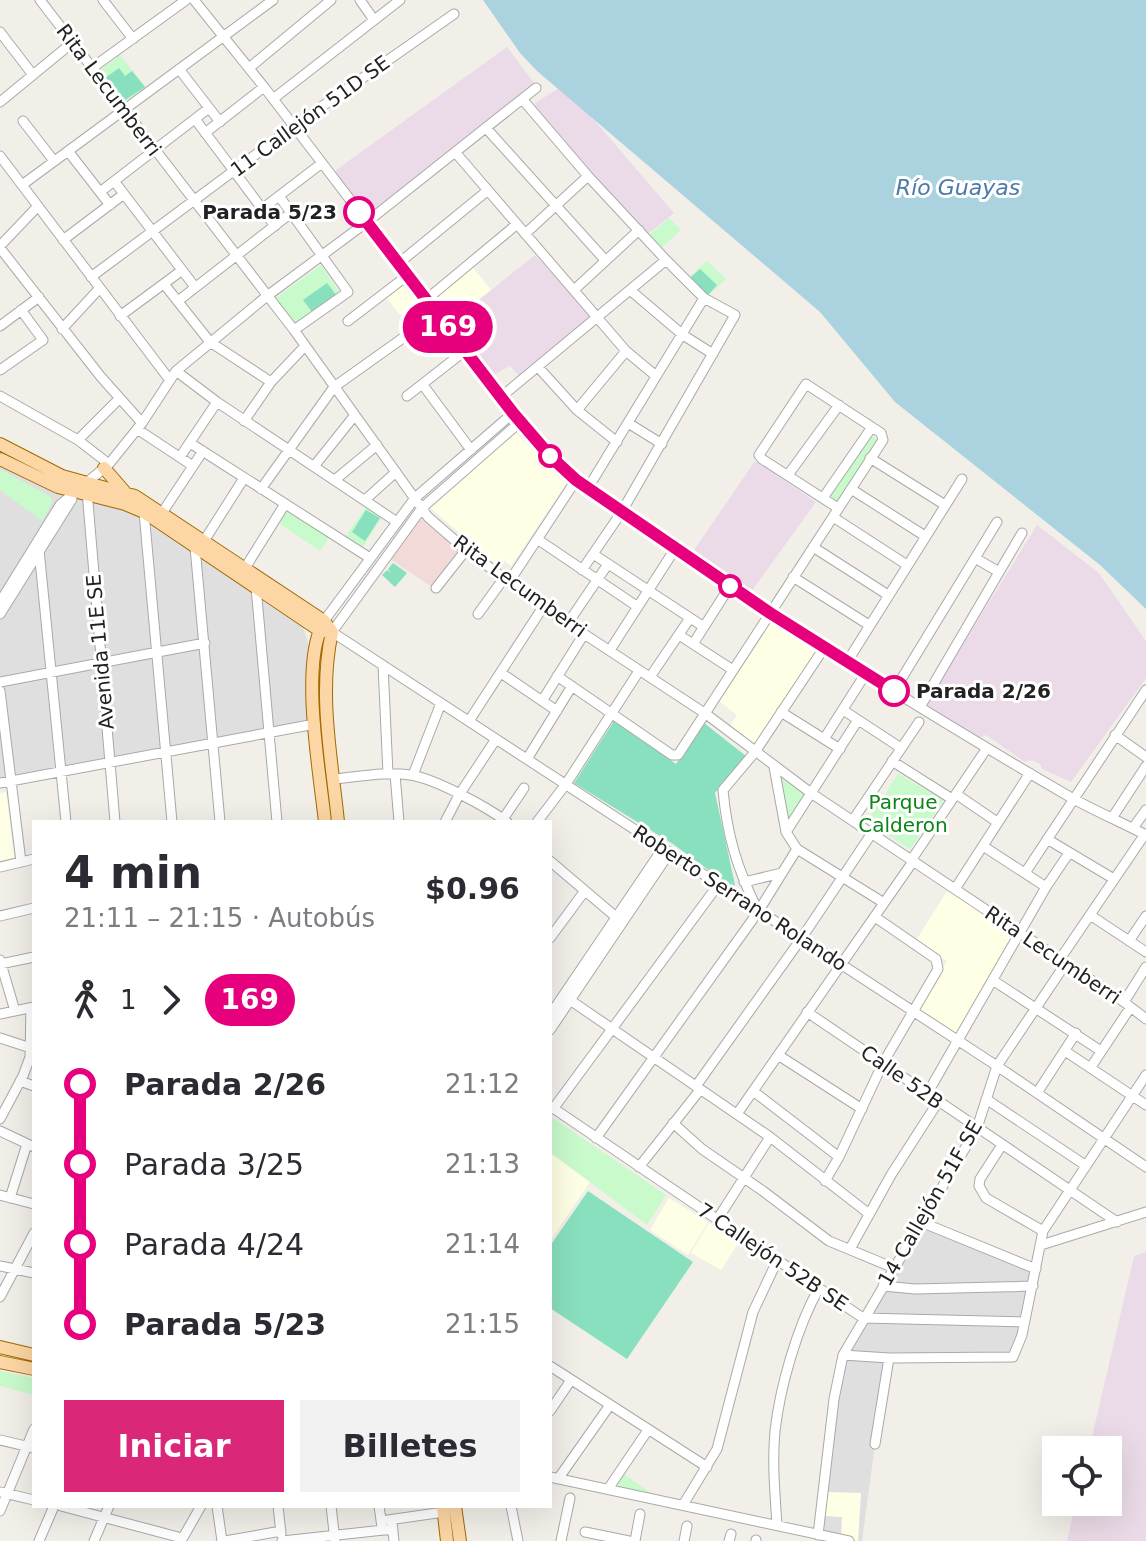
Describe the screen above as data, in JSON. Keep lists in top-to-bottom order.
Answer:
{
  "streets": {
    "main road": ["Roberto Serrano Rolando"],
    "street": [
      "Rita Lecumberri",
      "11 Callejón 51D SE",
      "Avenida 11E SE",
      "Calle 52B",
      "14 Callejón 51F SE",
      "7 Callejón 52B SE"
    ]
  },
  "crossings": [
    ["Rita Lecumberri", "11 Callejón 51D SE"],
    ["Rita Lecumberri", "14 Callejón 51F SE"],
    ["Avenida 11E SE", "Roberto Serrano Rolando"],
    ["Roberto Serrano Rolando", "14 Callejón 51F SE"],
    ["Calle 52B", "14 Callejón 51F SE"],
    ["14 Callejón 51F SE", "7 Callejón 52B SE"]
  ],
  "water": ["Río Guayas"],
  "parks": ["Parque Calderon"],
  "places": ["Parada 5/23", "Parada 2/26"],
  "lines": ["bus line 169"],
  "page": {
    "on_map": "169",
    "heading": ["4 min", "21:11 – 21:15 · Autobús", "$0.96"],
    "legs": ["1", "169"],
    "list": [
      {
        "name": "Parada 2/26",
        "value": "21:12"
      },
      {
        "name": "Parada 3/25",
        "value": "21:13"
      },
      {
        "name": "Parada 4/24",
        "value": "21:14"
      },
      {
        "name": "Parada 5/23",
        "value": "21:15"
      }
    ],
    "buttons": ["Iniciar", "Billetes"]
  }
}
